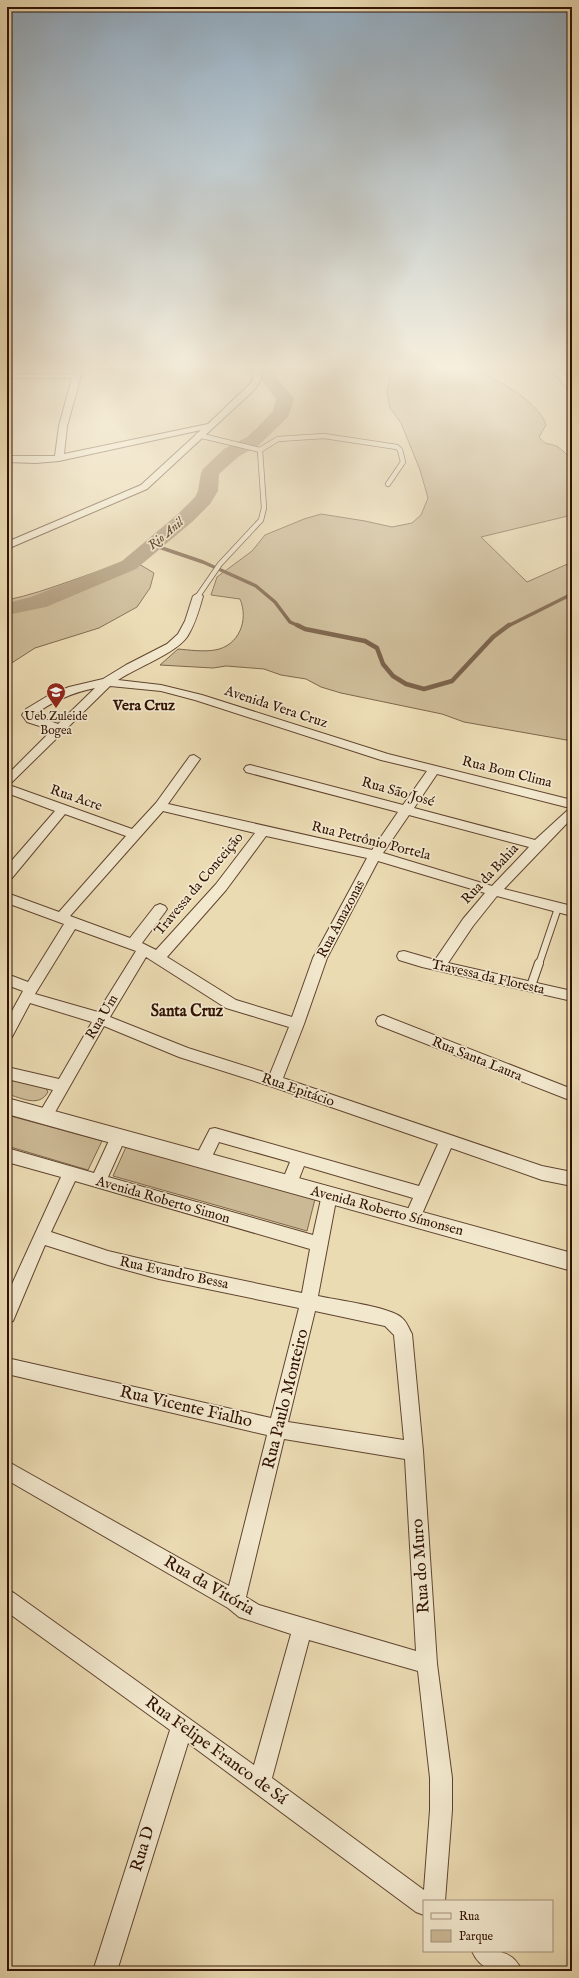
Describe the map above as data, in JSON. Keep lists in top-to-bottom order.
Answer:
{
  "streets": {
    "street": [
      "Avenida Vera Cruz",
      "Rua Bom Clima",
      "Rua São José",
      "Rua Acre",
      "Rua Petrônio Portela",
      "Rua da Bahia",
      "Travessa da Conceição",
      "Rua Amazonas",
      "Travessa da Floresta",
      "Rua Um",
      "Rua Santa Laura",
      "Rua Epitácio",
      "Avenida Roberto Simon",
      "Avenida Roberto Símonsen",
      "Rua Evandro Bessa",
      "Rua Paulo Monteiro",
      "Rua Vicente Fialho",
      "Rua do Muro",
      "Rua da Vitória",
      "Rua Felipe Franco de Sá",
      "Rua D"
    ]
  },
  "crossings": [
    ["Avenida Vera Cruz", "Rua Bom Clima"],
    ["Avenida Vera Cruz", "Rua Amazonas"],
    ["Rua Bom Clima", "Rua Amazonas"],
    ["Rua São José", "Rua da Bahia"],
    ["Rua São José", "Rua Amazonas"],
    ["Rua Petrônio Portela", "Rua da Bahia"],
    ["Rua Petrônio Portela", "Travessa da Conceição"],
    ["Rua Petrônio Portela", "Rua Amazonas"],
    ["Rua da Bahia", "Travessa da Floresta"],
    ["Rua Amazonas", "Rua Epitácio"],
    ["Rua Um", "Rua Epitácio"],
    ["Avenida Roberto Simon", "Rua Paulo Monteiro"],
    ["Avenida Roberto Símonsen", "Rua Paulo Monteiro"],
    ["Rua Evandro Bessa", "Rua Paulo Monteiro"],
    ["Rua Evandro Bessa", "Rua do Muro"],
    ["Rua Paulo Monteiro", "Rua Vicente Fialho"],
    ["Rua Paulo Monteiro", "Rua do Muro"],
    ["Rua Paulo Monteiro", "Rua da Vitória"],
    ["Rua Vicente Fialho", "Rua do Muro"],
    ["Rua do Muro", "Rua da Vitória"],
    ["Rua Felipe Franco de Sá", "Rua D"]
  ],
  "districts": ["Vera Cruz", "Santa Cruz"],
  "water": ["Rio Anil"],
  "places": {
    "school or university": ["Ueb Zuleide Bogea"]
  },
  "legend": ["Rua", "Parque"]
}
